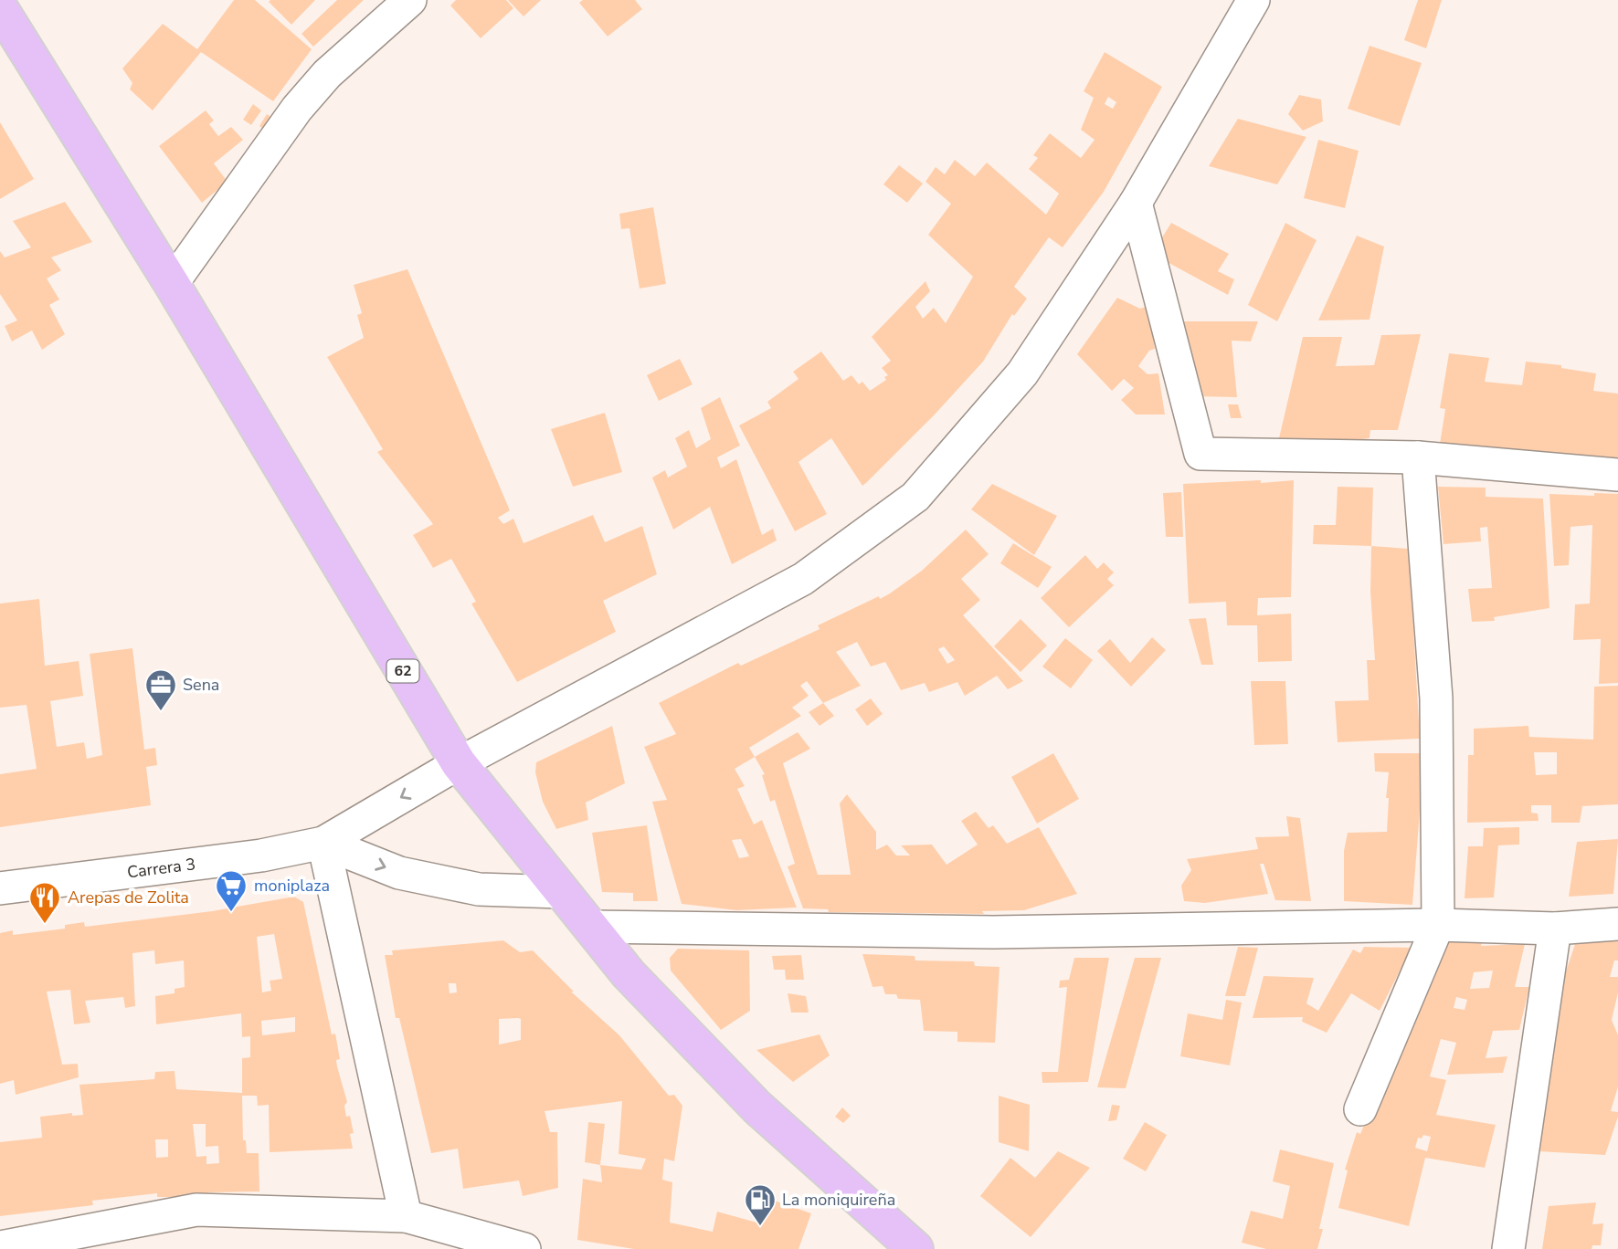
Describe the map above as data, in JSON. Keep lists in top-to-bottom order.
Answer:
{
  "streets": {
    "main road": ["62"],
    "street": ["Carrera 3"]
  },
  "places": {
    "office": ["Sena"],
    "supermarket": ["moniplaza"],
    "restaurant": ["Arepas de Zolita"],
    "fuel station": ["La moniquireña"]
  }
}
